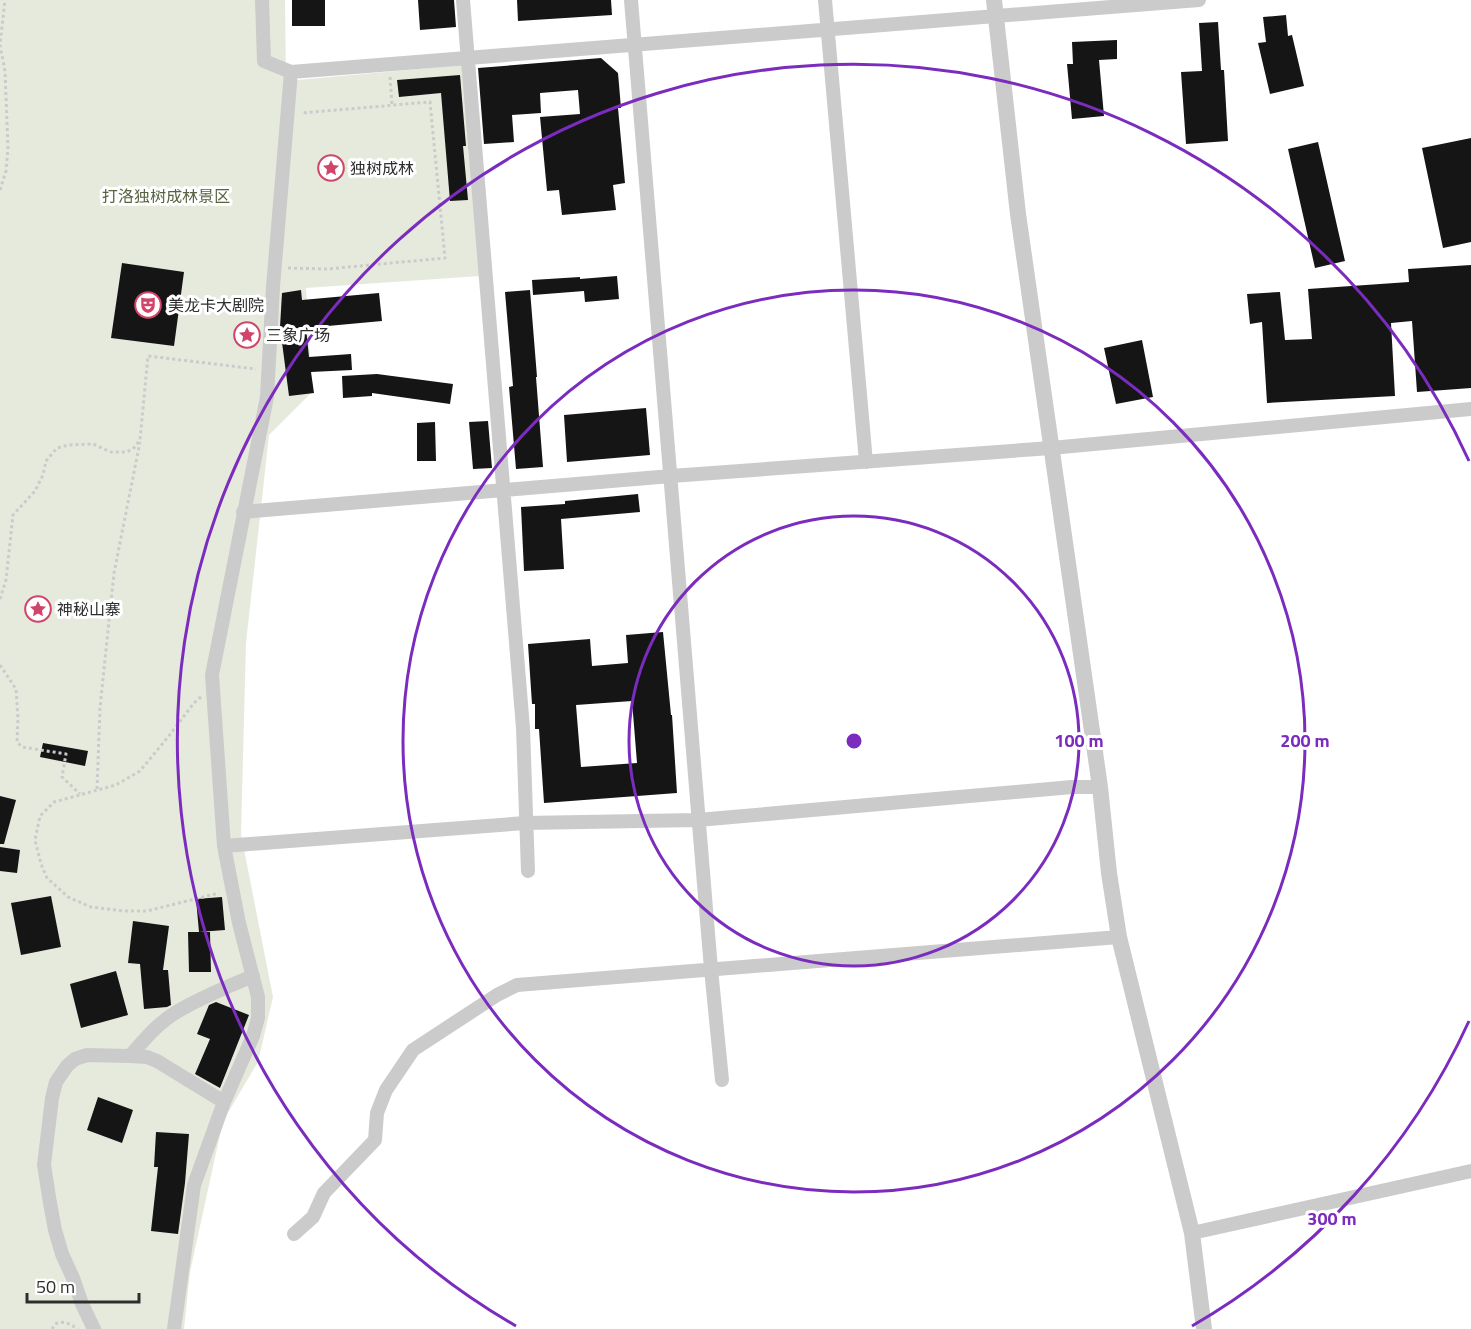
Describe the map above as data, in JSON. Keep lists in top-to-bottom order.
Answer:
{
  "parks": ["打洛独树成林景区"],
  "places": {
    "place": ["独树成林", "三象广场", "神秘山寨"],
    "theatre": ["美龙卡大剧院"]
  },
  "scale_bar": "50 m",
  "rings": ["100 m", "200 m", "300 m"]
}
